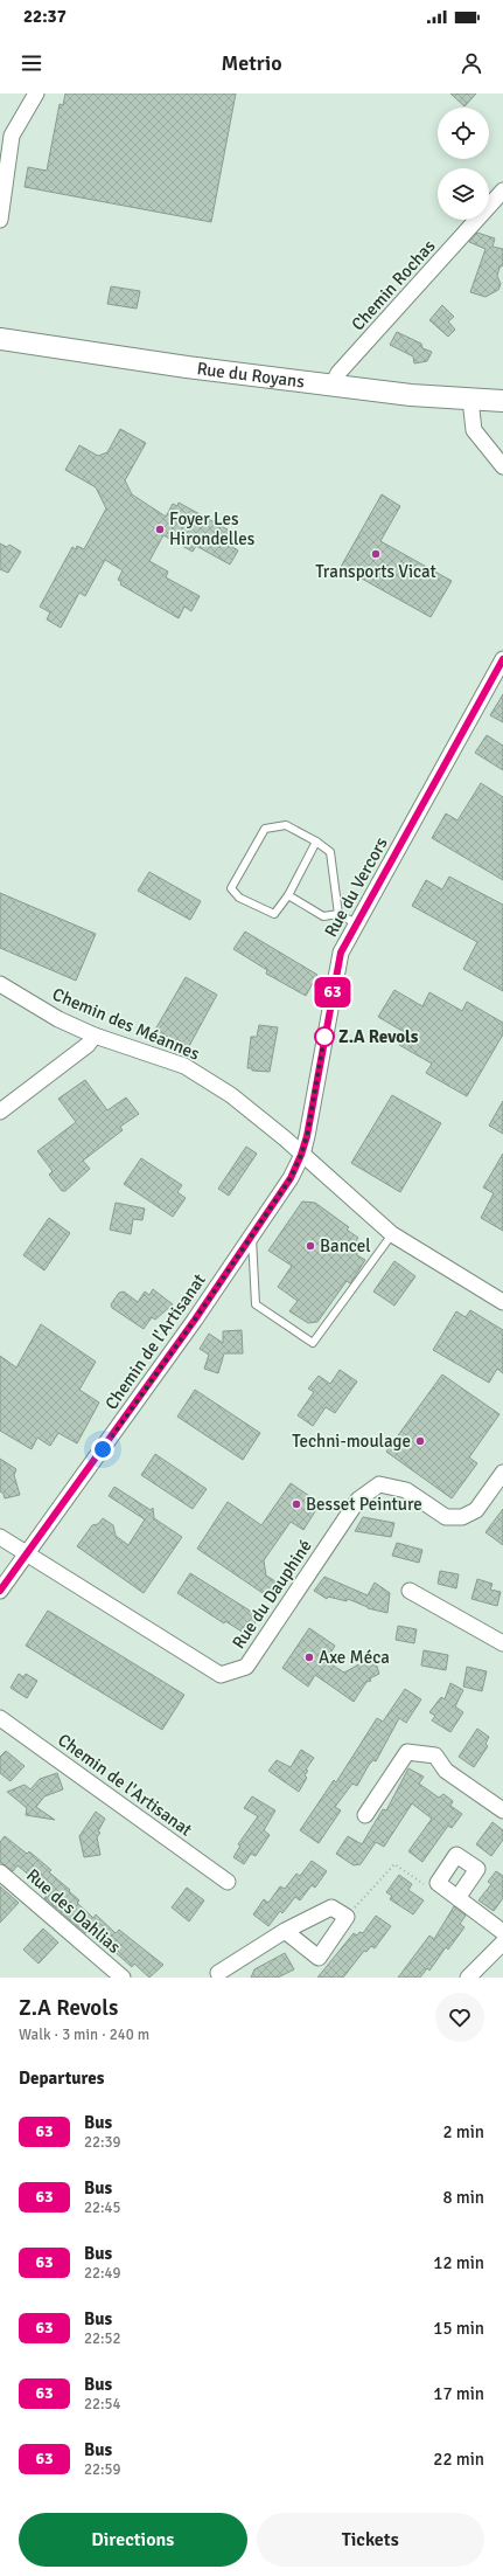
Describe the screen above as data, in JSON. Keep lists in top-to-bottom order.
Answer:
{
  "streets": {
    "street": [
      "Chemin Rochas",
      "Rue du Royans",
      "Rue du Vercors",
      "Chemin des Méannes",
      "Chemin de l'Artisanat",
      "Rue du Dauphiné",
      "Rue des Dahlias"
    ]
  },
  "crossings": [
    ["Chemin Rochas", "Rue du Royans"],
    ["Rue du Vercors", "Chemin des Méannes"],
    ["Rue du Vercors", "Chemin de l'Artisanat"],
    ["Chemin des Méannes", "Chemin de l'Artisanat"],
    ["Chemin de l'Artisanat", "Rue du Dauphiné"]
  ],
  "places": [
    "Foyer Les Hirondelles",
    "Transports Vicat",
    "Z.A Revols",
    "Bancel",
    "Techni-moulage",
    "Besset Peinture",
    "Axe Méca"
  ],
  "lines": ["bus line 63"],
  "page": {
    "status": "22:37",
    "header": "Metrio",
    "on_map": "63",
    "heading": [
      ["Z.A Revols", "Walk · 3 min · 240 m"],
      "Departures"
    ],
    "list": [
      {
        "mark": "63",
        "name": "Bus",
        "note": "22:39",
        "value": "2 min"
      },
      {
        "mark": "63",
        "name": "Bus",
        "note": "22:45",
        "value": "8 min"
      },
      {
        "mark": "63",
        "name": "Bus",
        "note": "22:49",
        "value": "12 min"
      },
      {
        "mark": "63",
        "name": "Bus",
        "note": "22:52",
        "value": "15 min"
      },
      {
        "mark": "63",
        "name": "Bus",
        "note": "22:54",
        "value": "17 min"
      },
      {
        "mark": "63",
        "name": "Bus",
        "note": "22:59",
        "value": "22 min"
      }
    ],
    "buttons": ["Directions", "Tickets"]
  }
}
